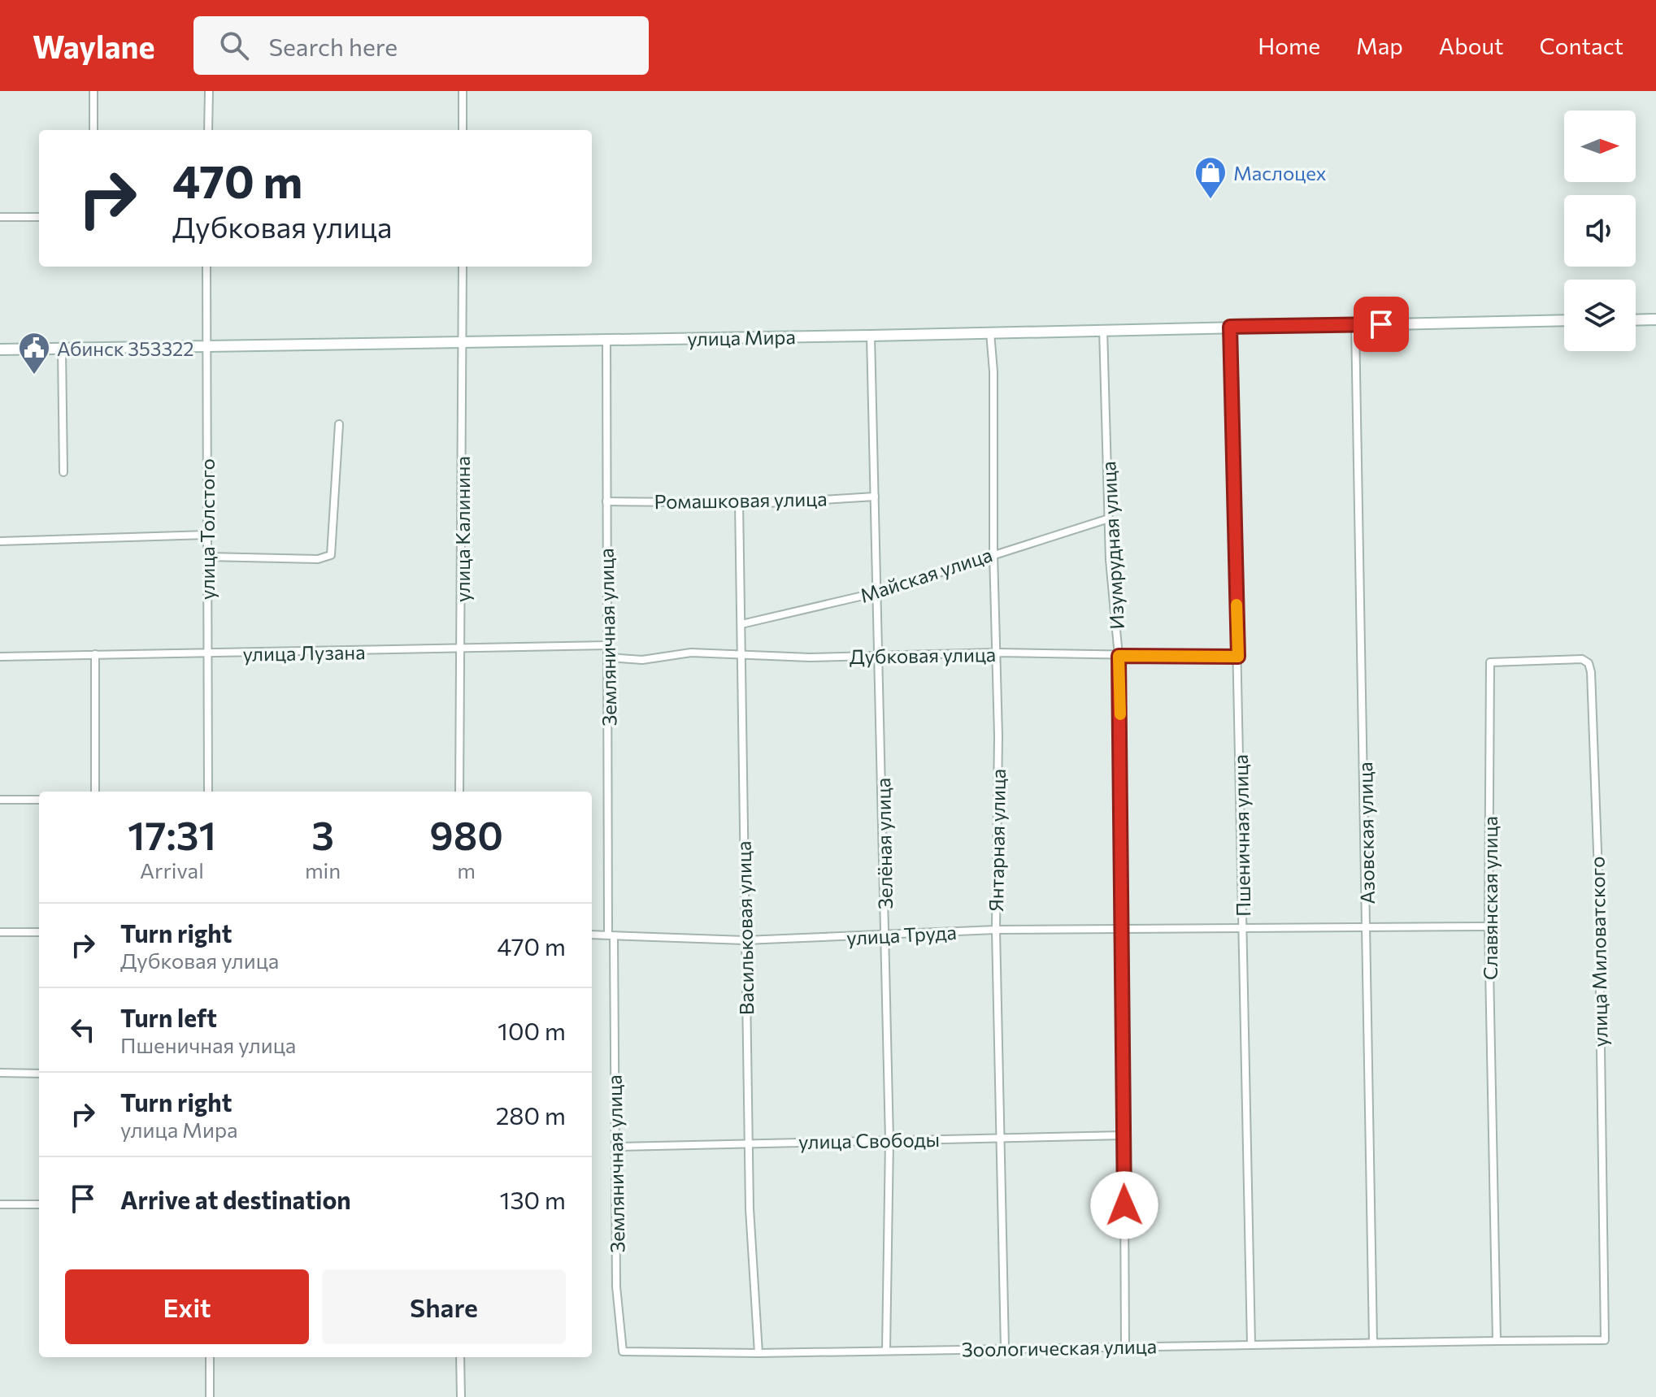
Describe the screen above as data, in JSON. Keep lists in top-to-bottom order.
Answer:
{
  "streets": {
    "main road": ["улица Мира"],
    "street": [
      "Ромашковая улица",
      "улица Толстого",
      "улица Калинина",
      "Изумрудная улица",
      "Майская улица",
      "Земляничная улица",
      "улица Лузана",
      "Дубковая улица",
      "Азовская улица",
      "Пшеничная улица",
      "Янтарная улица",
      "Зелёная улица",
      "Славянская улица",
      "Васильковая улица",
      "улица Труда",
      "улица Миловатского",
      "улица Свободы",
      "Зоологическая улица"
    ]
  },
  "crossings": [
    ["улица Мира", "улица Толстого"],
    ["улица Мира", "улица Калинина"],
    ["улица Мира", "Изумрудная улица"],
    ["улица Мира", "Земляничная улица"],
    ["улица Мира", "Азовская улица"],
    ["улица Мира", "Пшеничная улица"],
    ["улица Мира", "Янтарная улица"],
    ["улица Мира", "Зелёная улица"],
    ["Ромашковая улица", "Земляничная улица"],
    ["Ромашковая улица", "Зелёная улица"],
    ["Ромашковая улица", "Васильковая улица"],
    ["улица Толстого", "улица Лузана"],
    ["улица Калинина", "улица Лузана"],
    ["Изумрудная улица", "Майская улица"],
    ["Изумрудная улица", "Дубковая улица"],
    ["Изумрудная улица", "улица Труда"],
    ["Изумрудная улица", "улица Свободы"],
    ["Изумрудная улица", "Зоологическая улица"],
    ["Майская улица", "Янтарная улица"],
    ["Майская улица", "Зелёная улица"],
    ["Майская улица", "Васильковая улица"],
    ["Земляничная улица", "улица Лузана"],
    ["Земляничная улица", "Дубковая улица"],
    ["Земляничная улица", "улица Труда"],
    ["Земляничная улица", "улица Свободы"],
    ["Земляничная улица", "Зоологическая улица"],
    ["Дубковая улица", "Пшеничная улица"],
    ["Дубковая улица", "Янтарная улица"],
    ["Дубковая улица", "Зелёная улица"],
    ["Дубковая улица", "Васильковая улица"],
    ["Азовская улица", "улица Труда"],
    ["Азовская улица", "Зоологическая улица"],
    ["Пшеничная улица", "улица Труда"],
    ["Пшеничная улица", "Зоологическая улица"],
    ["Янтарная улица", "улица Труда"],
    ["Янтарная улица", "улица Свободы"],
    ["Янтарная улица", "Зоологическая улица"],
    ["Зелёная улица", "улица Труда"],
    ["Зелёная улица", "улица Свободы"],
    ["Зелёная улица", "Зоологическая улица"],
    ["Славянская улица", "улица Труда"],
    ["Славянская улица", "улица Миловатского"],
    ["Славянская улица", "Зоологическая улица"],
    ["Васильковая улица", "улица Труда"],
    ["Васильковая улица", "улица Свободы"],
    ["Васильковая улица", "Зоологическая улица"],
    ["улица Миловатского", "Зоологическая улица"]
  ],
  "places": {
    "shop": ["Маслоцех"],
    "public building": ["Абинск 353322"]
  },
  "north": "right",
  "page": {
    "header": "Waylane",
    "search": "Search here",
    "nav": [
      "Home",
      "Map",
      "About",
      "Contact"
    ],
    "turn": ["470 m", "Дубковая улица"],
    "eta": [
      "17:31",
      "Arrival",
      "3",
      "min",
      "980",
      "m"
    ],
    "list": [
      {
        "name": "Turn right",
        "note": "Дубковая улица",
        "value": "470 m"
      },
      {
        "name": "Turn left",
        "note": "Пшеничная улица",
        "value": "100 m"
      },
      {
        "name": "Turn right",
        "note": "улица Мира",
        "value": "280 m"
      },
      {
        "name": "Arrive at destination",
        "value": "130 m"
      }
    ],
    "buttons": ["Exit", "Share"]
  }
}
